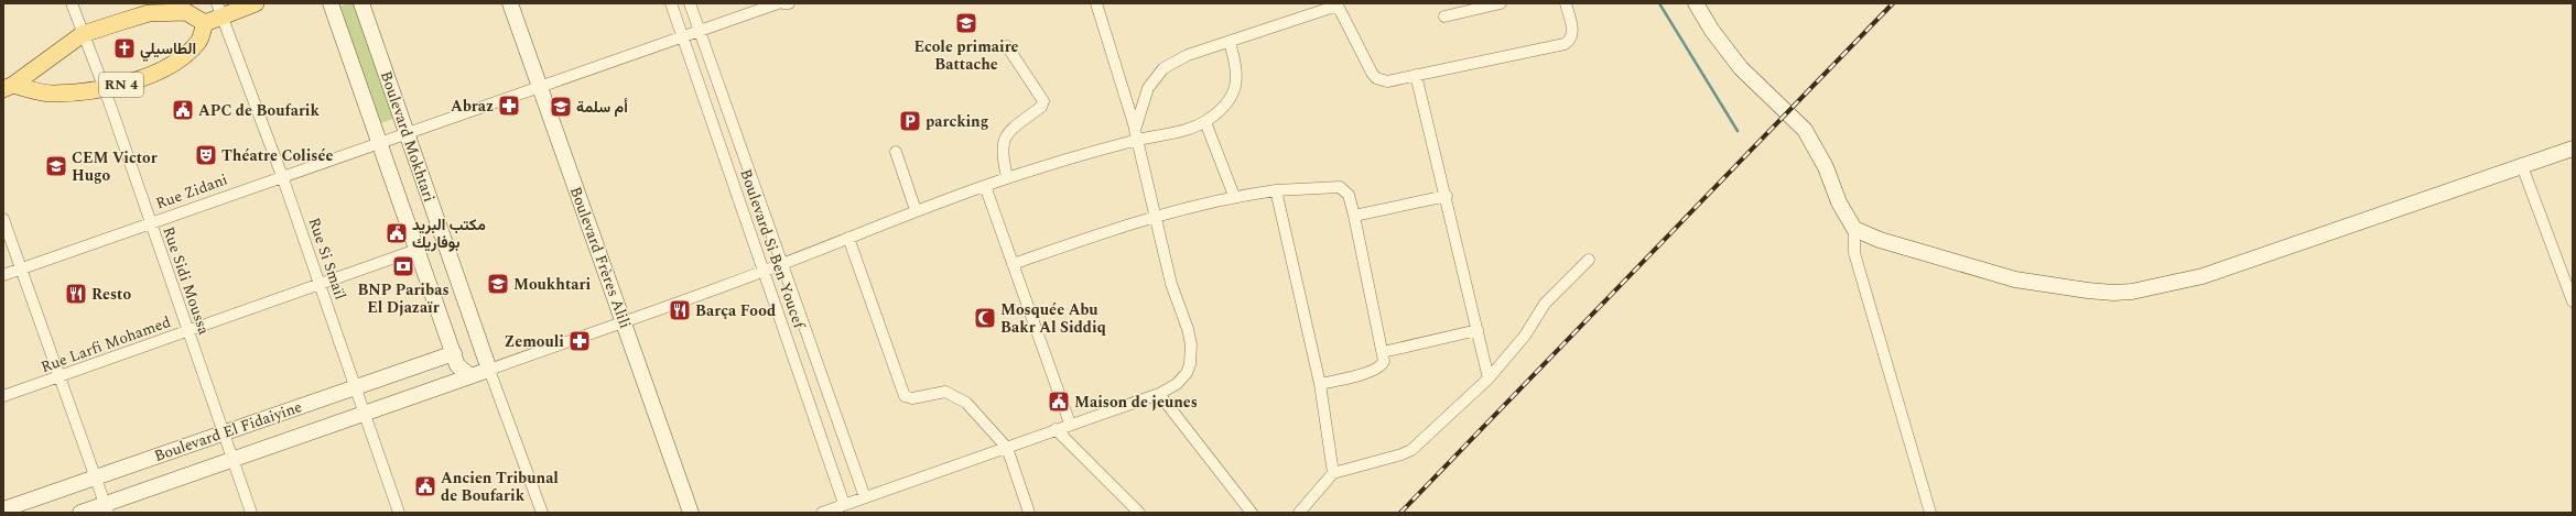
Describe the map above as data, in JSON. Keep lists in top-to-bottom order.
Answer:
{
  "streets": {
    "main road": ["RN 4"],
    "street": [
      "Boulevard Mokhtari",
      "Rue Zidani",
      "Boulevard Si Ben Youcef",
      "Boulevard Frères Alili",
      "Rue Si Smaïl",
      "Rue Sidi Moussa",
      "Rue Larfi Mohamed",
      "Boulevard El Fidaiyine"
    ]
  },
  "crossings": [
    ["RN 4", "Rue Sidi Moussa"],
    ["Boulevard Mokhtari", "Rue Zidani"],
    ["Boulevard Mokhtari", "Rue Larfi Mohamed"],
    ["Boulevard Mokhtari", "Boulevard El Fidaiyine"],
    ["Rue Zidani", "Boulevard Si Ben Youcef"],
    ["Rue Zidani", "Boulevard Frères Alili"],
    ["Rue Zidani", "Rue Si Smaïl"],
    ["Rue Zidani", "Rue Sidi Moussa"],
    ["Rue Si Smaïl", "Rue Larfi Mohamed"],
    ["Rue Si Smaïl", "Boulevard El Fidaiyine"],
    ["Rue Sidi Moussa", "Rue Larfi Mohamed"],
    ["Rue Sidi Moussa", "Boulevard El Fidaiyine"]
  ],
  "places": {
    "school or university": [
      "Ecole primaire Battache",
      "أم سلمة",
      "CEM Victor Hugo",
      "Moukhtari"
    ],
    "church": ["الطاسيلي"],
    "pharmacy": ["Abraz", "Zemouli"],
    "public building": [
      "APC de Boufarik",
      "مكتب البريد بوفاريك",
      "Maison de jeunes",
      "Ancien Tribunal de Boufarik"
    ],
    "parking": ["parcking"],
    "theatre": ["Théatre Colisée"],
    "bank": ["BNP Paribas El Djazaïr"],
    "restaurant": ["Resto", "Barça Food"],
    "mosque": ["Mosquée Abu Bakr Al Siddiq"]
  }
}
